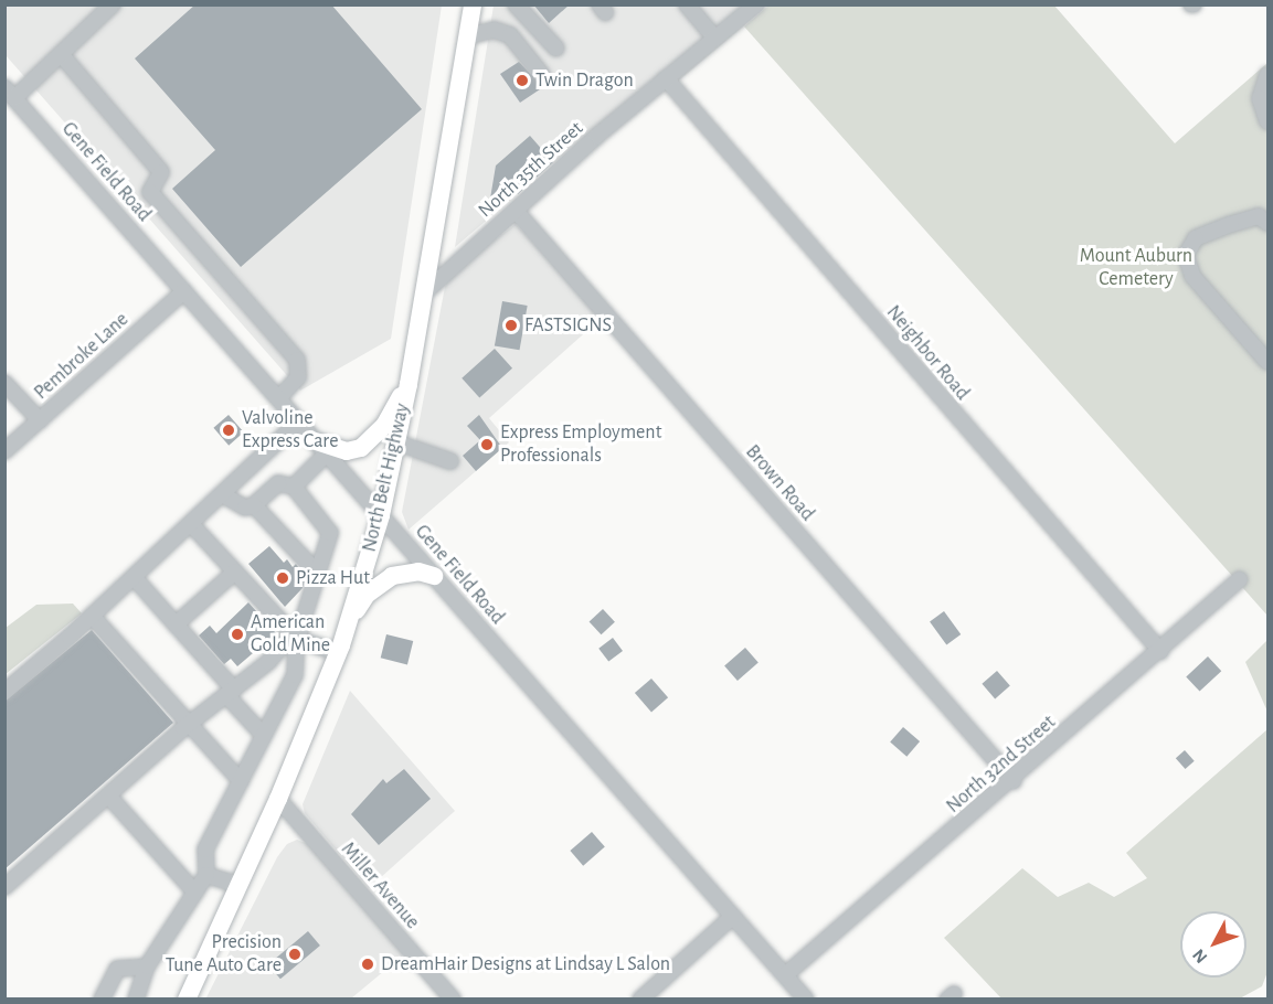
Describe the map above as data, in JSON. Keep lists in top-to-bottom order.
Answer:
{
  "streets": {
    "main road": ["North Belt Highway"],
    "street": [
      "North 35th Street",
      "Gene Field Road",
      "Neighbor Road",
      "Pembroke Lane",
      "Brown Road",
      "North 32nd Street",
      "Miller Avenue"
    ]
  },
  "crossings": [
    ["North 35th Street", "Neighbor Road"],
    ["North 35th Street", "North Belt Highway"],
    ["North 35th Street", "Brown Road"],
    ["Gene Field Road", "Pembroke Lane"],
    ["Gene Field Road", "North Belt Highway"],
    ["Gene Field Road", "North 32nd Street"],
    ["Neighbor Road", "North 32nd Street"],
    ["North Belt Highway", "Miller Avenue"],
    ["Brown Road", "North 32nd Street"]
  ],
  "parks": ["Mount Auburn Cemetery"],
  "places": [
    "Twin Dragon",
    "FASTSIGNS",
    "Valvoline Express Care",
    "Express Employment Professionals",
    "Pizza Hut",
    "American Gold Mine",
    "Precision Tune Auto Care",
    "DreamHair Designs at Lindsay L Salon"
  ],
  "north": "bottom left"
}
